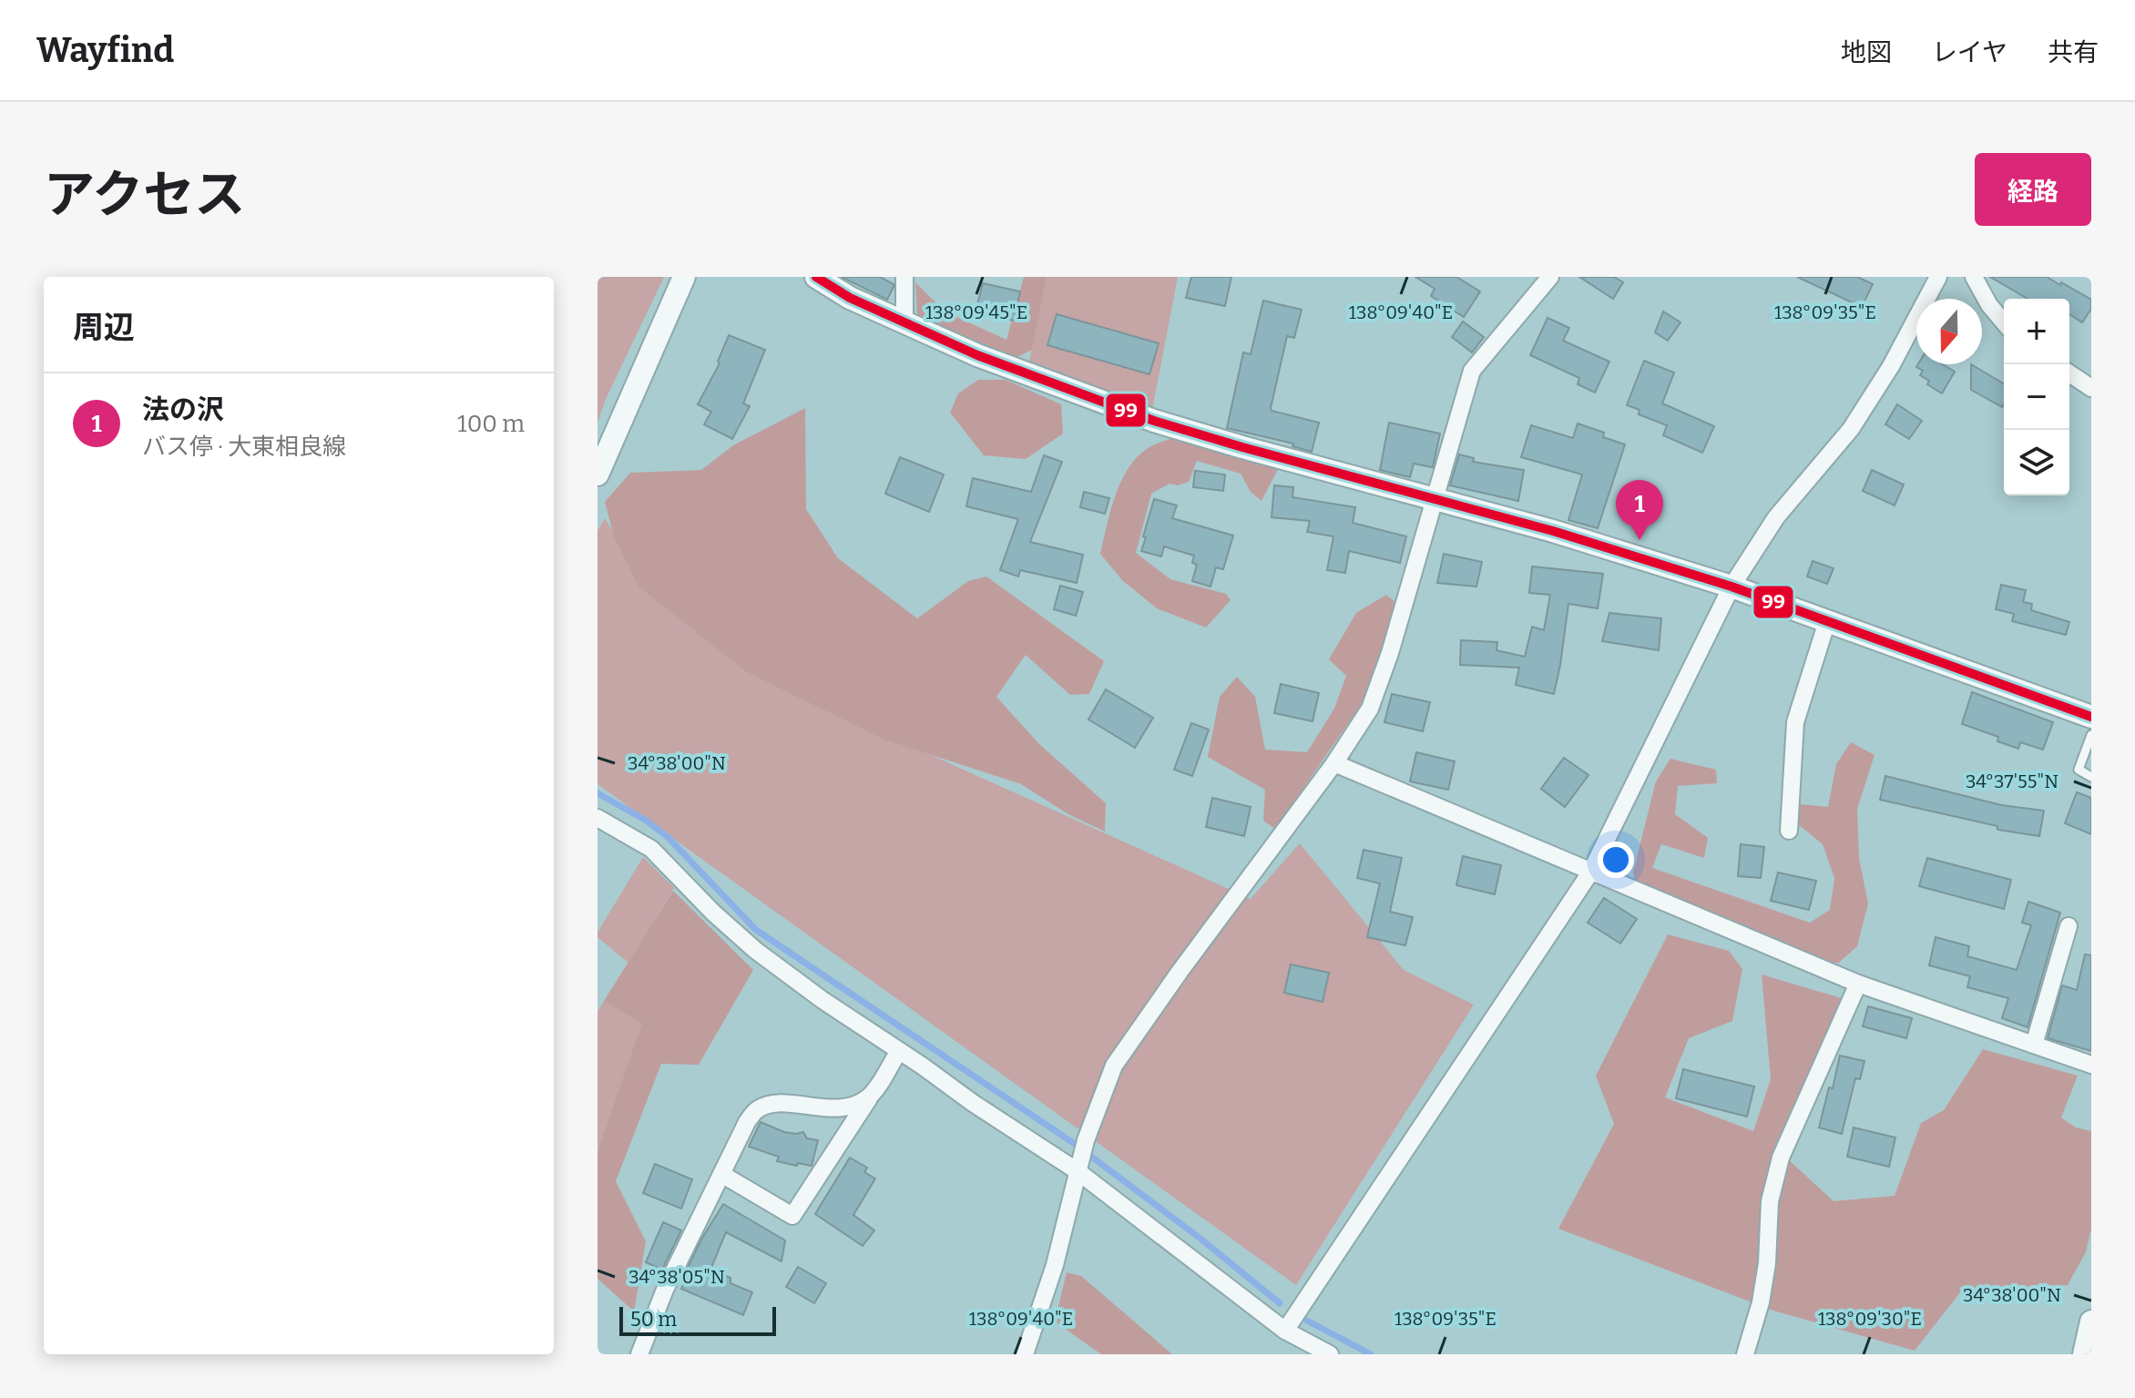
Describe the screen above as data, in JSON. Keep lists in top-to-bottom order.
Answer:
{
  "lines": ["transit line 99"],
  "scale_bar": "50 m",
  "north": "bottom",
  "page": {
    "header": "Wayfind",
    "nav": ["地図", "レイヤ", "共有"],
    "title": "アクセス",
    "buttons": "経路",
    "heading": "周辺",
    "map_buttons": ["+", "−"],
    "list": [
      {
        "mark": "1",
        "name": "法の沢",
        "note": "バス停 · 大東相良線",
        "value": "100 m"
      }
    ],
    "pins": "1",
    "scale": "50 m"
  },
  "coordinates": [
    "138°09'45\"E",
    "138°09'40\"E",
    "138°09'35\"E",
    "34°38'00\"N",
    "34°37'55\"N",
    "34°38'05\"N",
    "138°09'30\"E"
  ]
}
